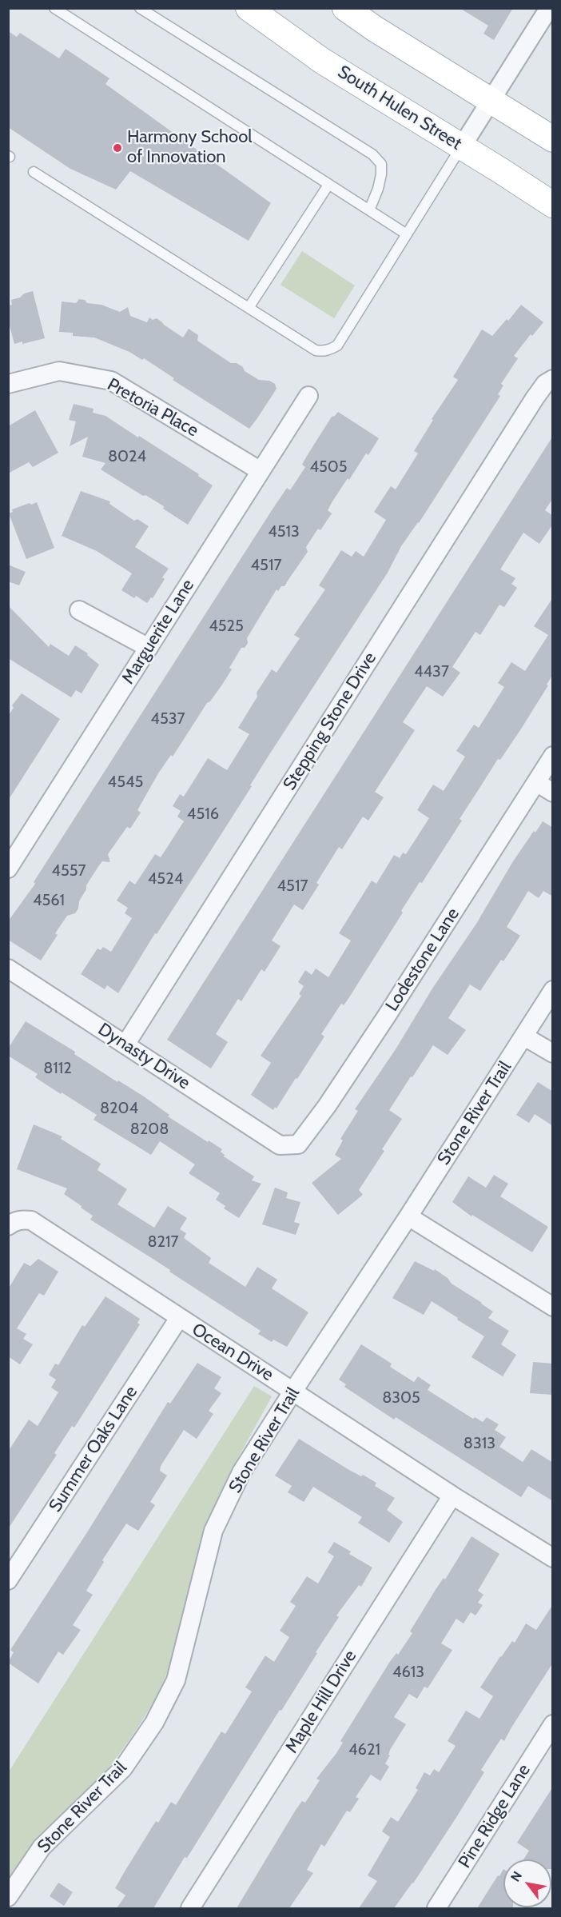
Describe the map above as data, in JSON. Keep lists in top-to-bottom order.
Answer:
{
  "streets": {
    "main road": ["South Hulen Street"],
    "street": [
      "Pretoria Place",
      "Marguerite Lane",
      "Stepping Stone Drive",
      "Lodestone Lane",
      "Dynasty Drive",
      "Stone River Trail",
      "Ocean Drive",
      "Summer Oaks Lane",
      "Maple Hill Drive",
      "Pine Ridge Lane"
    ]
  },
  "crossings": [
    ["Pretoria Place", "Marguerite Lane"],
    ["Stepping Stone Drive", "Dynasty Drive"],
    ["Lodestone Lane", "Dynasty Drive"],
    ["Stone River Trail", "Ocean Drive"],
    ["Ocean Drive", "Summer Oaks Lane"],
    ["Ocean Drive", "Maple Hill Drive"]
  ],
  "places": ["Harmony School of Innovation"],
  "house_numbers": [
    "8024",
    "4505",
    "4513",
    "4517",
    "4525",
    "4437",
    "4537",
    "4545",
    "4516",
    "4557",
    "4524",
    "4517",
    "4561",
    "8112",
    "8204",
    "8208",
    "8217",
    "8305",
    "8313",
    "4613",
    "4621"
  ],
  "north": "top left"
}
